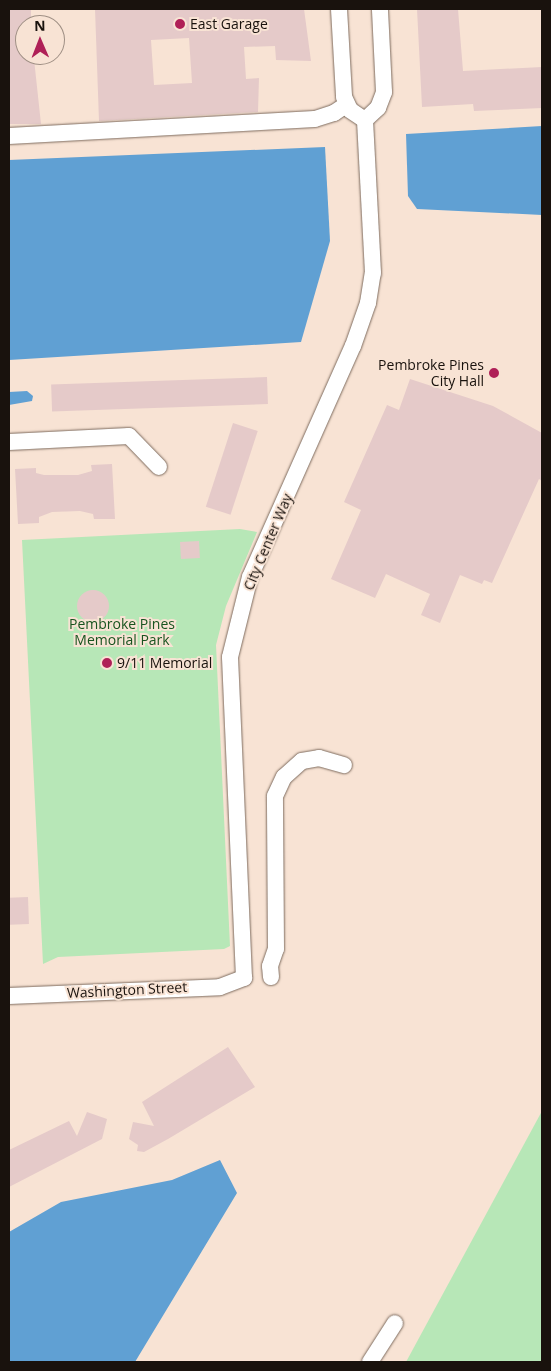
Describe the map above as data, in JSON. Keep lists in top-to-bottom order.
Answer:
{
  "streets": {
    "street": ["City Center Way", "Washington Street"]
  },
  "crossings": [
    ["City Center Way", "Washington Street"]
  ],
  "parks": ["Pembroke Pines Memorial Park"],
  "places": ["East Garage", "Pembroke Pines City Hall", "9/11 Memorial"],
  "north": "top"
}
